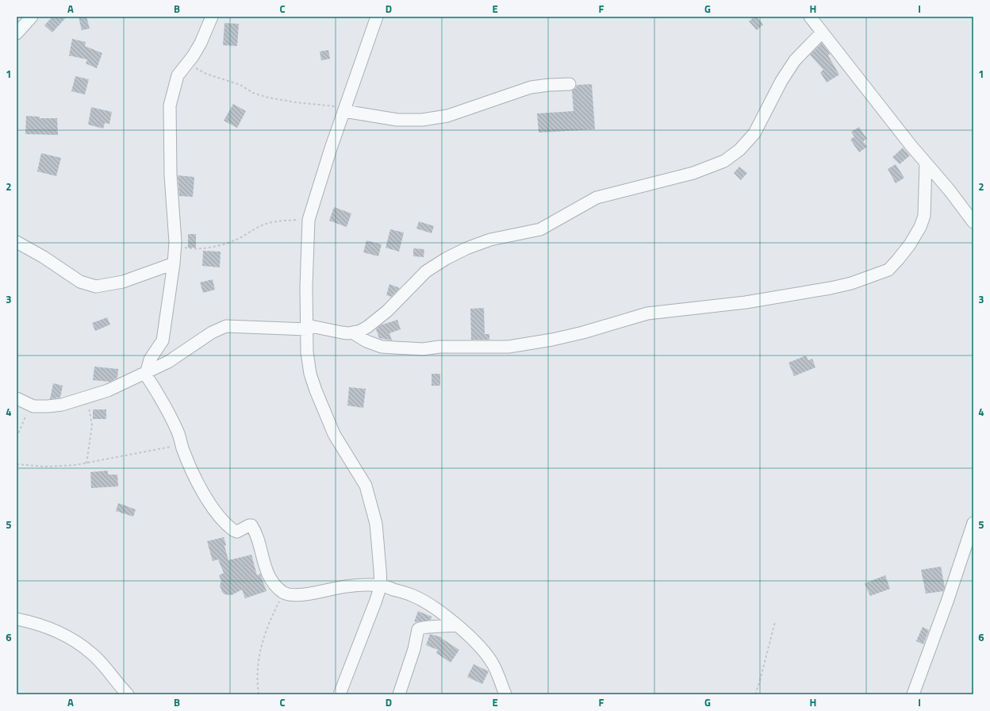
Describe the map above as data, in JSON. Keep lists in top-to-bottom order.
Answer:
{
  "grid": {
    "columns": [
      "A",
      "B",
      "C",
      "D",
      "E",
      "F",
      "G",
      "H",
      "I"
    ],
    "rows": [
      "1",
      "2",
      "3",
      "4",
      "5",
      "6"
    ]
  }
}
